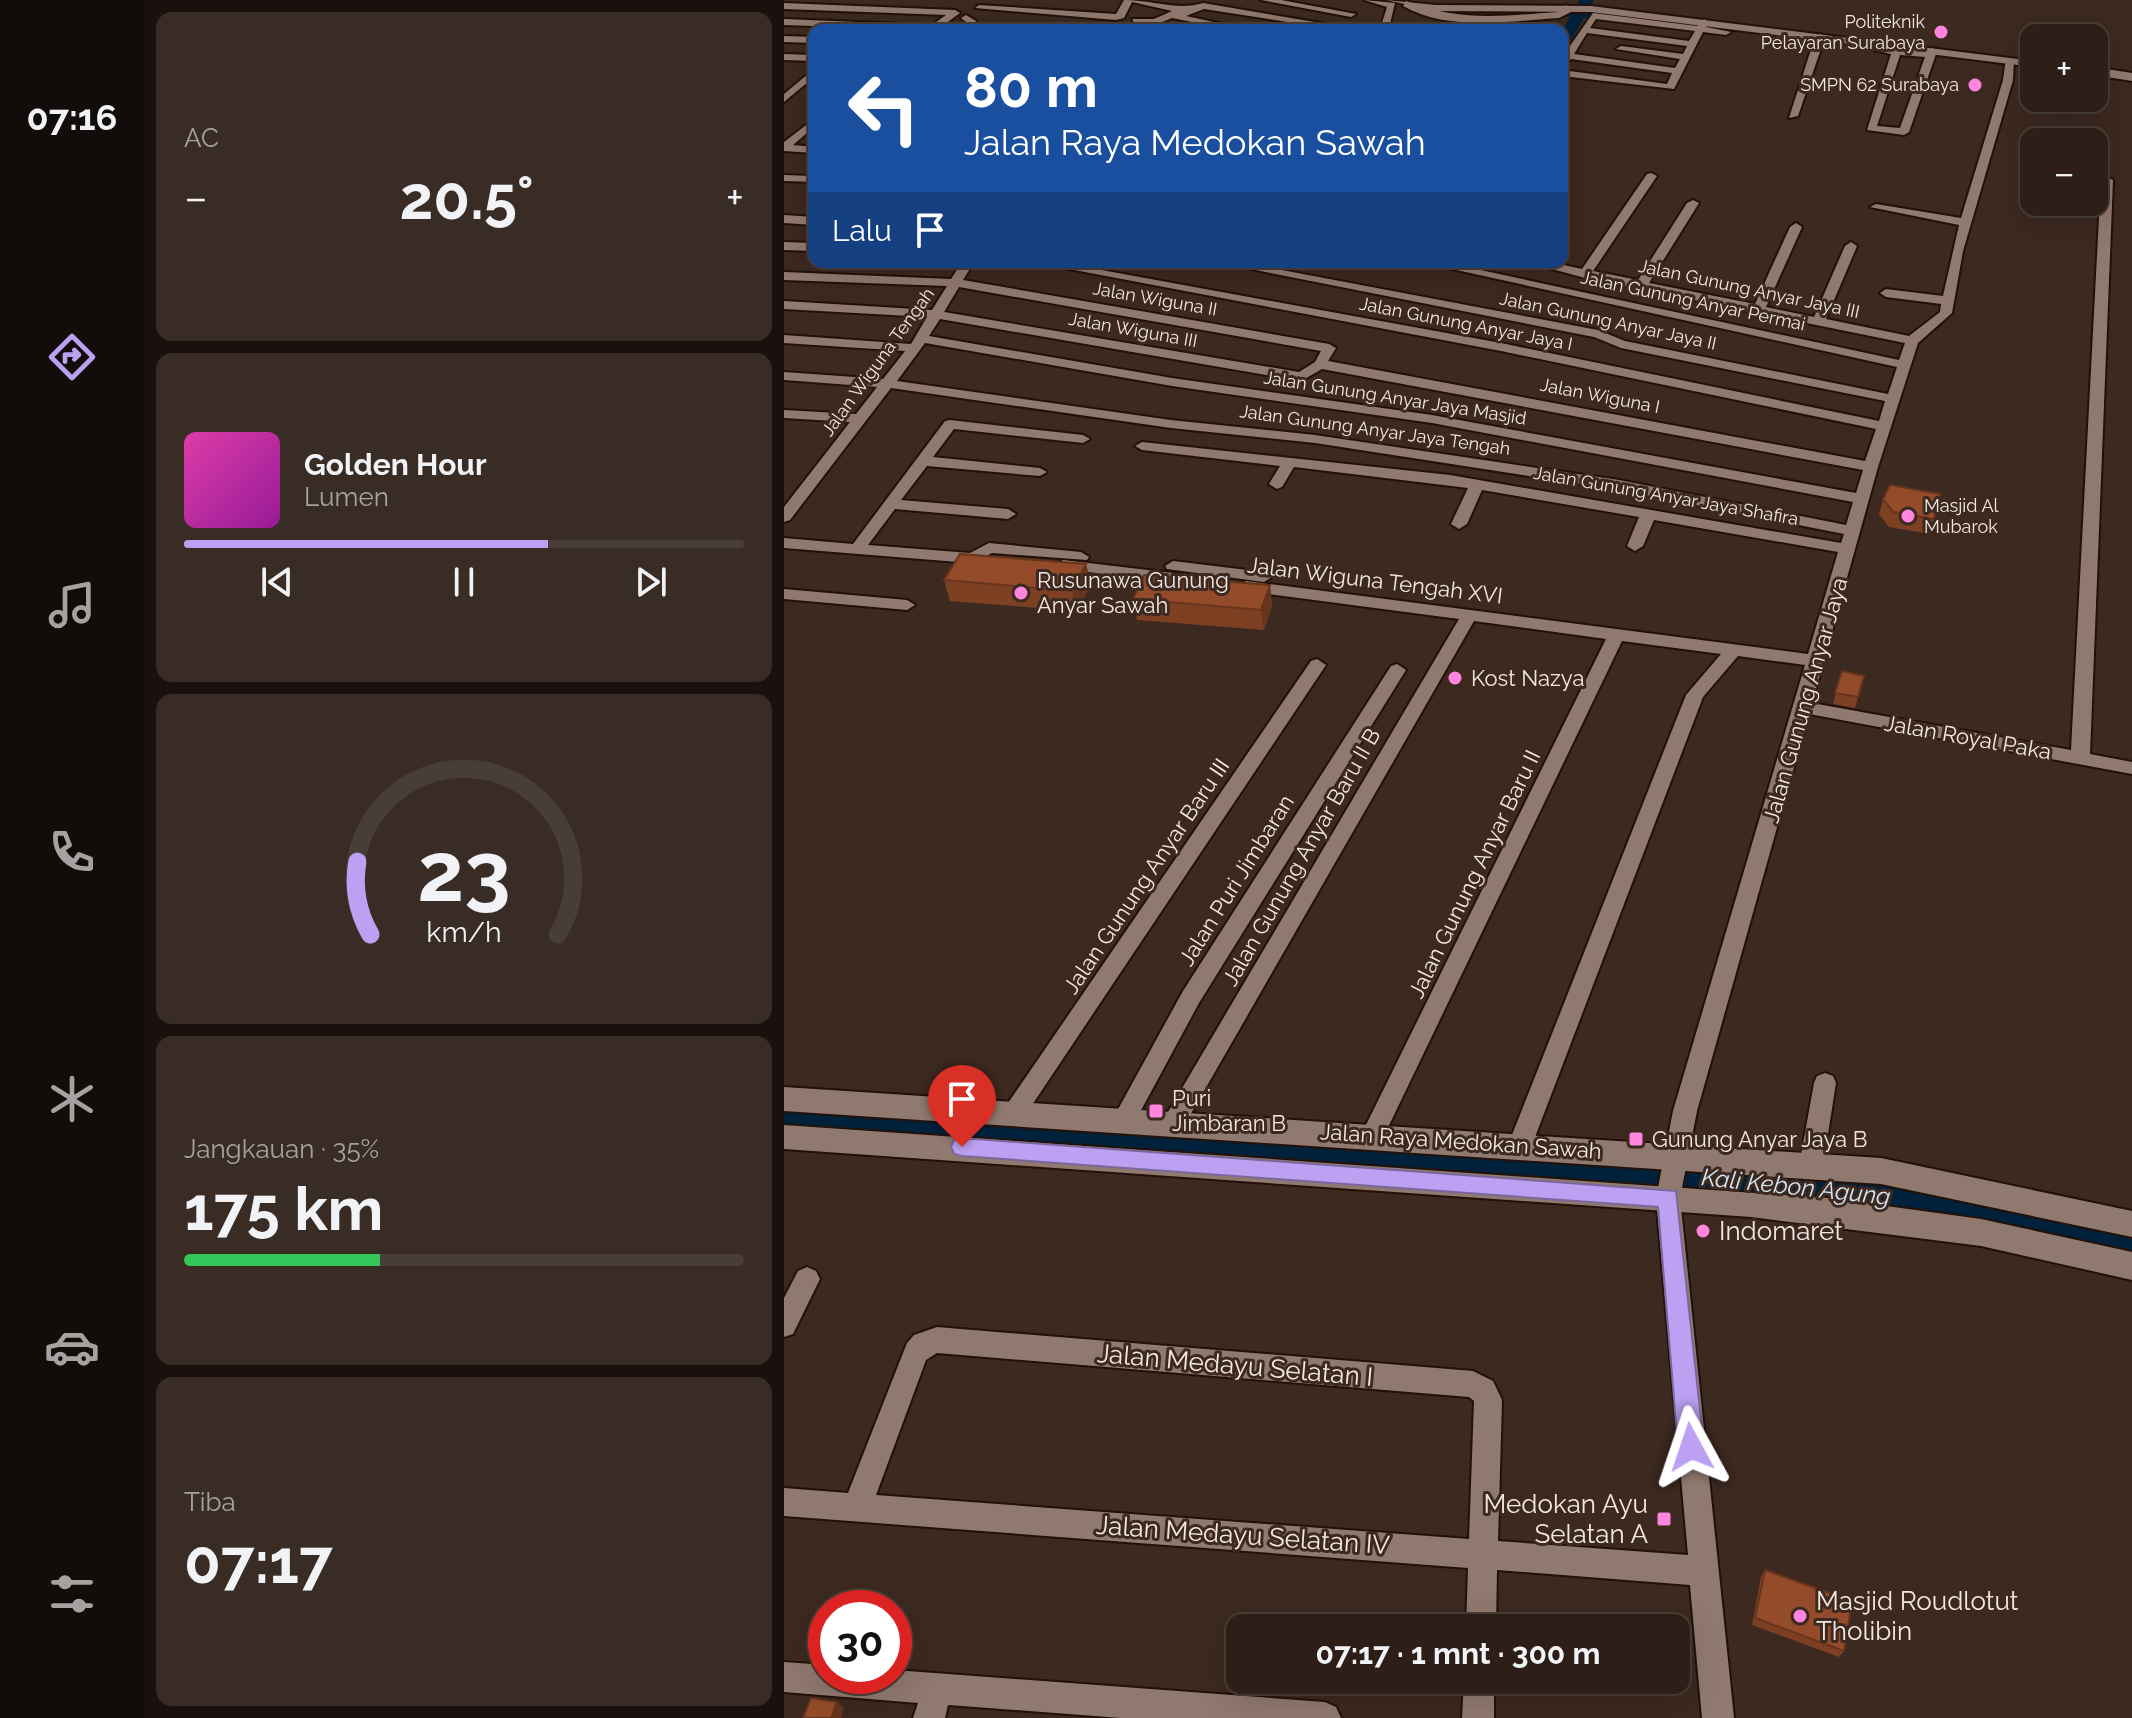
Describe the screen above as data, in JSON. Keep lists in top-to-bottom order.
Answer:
{
  "streets": {
    "street": [
      "Jalan Gunung Anyar Jaya III",
      "Jalan Wiguna II",
      "Jalan Gunung Anyar Permai",
      "Jalan Gunung Anyar Jaya II",
      "Jalan Gunung Anyar Jaya I",
      "Jalan Wiguna III",
      "Jalan Wiguna Tengah",
      "Jalan Wiguna I",
      "Jalan Gunung Anyar Jaya Masjid",
      "Jalan Gunung Anyar Jaya Tengah",
      "Jalan Gunung Anyar Jaya Shafira",
      "Jalan Wiguna Tengah XVI",
      "Jalan Gunung Anyar Jaya",
      "Jalan Royal Paka",
      "Jalan Gunung Anyar Baru II B",
      "Jalan Gunung Anyar Baru II",
      "Jalan Gunung Anyar Baru III",
      "Jalan Puri Jimbaran",
      "Jalan Raya Medokan Sawah",
      "Jalan Medayu Selatan I",
      "Jalan Medayu Selatan IV"
    ]
  },
  "crossings": [
    ["Jalan Gunung Anyar Jaya III", "Jalan Gunung Anyar Jaya"],
    ["Jalan Wiguna II", "Jalan Wiguna III"],
    ["Jalan Wiguna II", "Jalan Wiguna Tengah"],
    ["Jalan Wiguna II", "Jalan Wiguna I"],
    ["Jalan Gunung Anyar Permai", "Jalan Gunung Anyar Jaya"],
    ["Jalan Gunung Anyar Jaya II", "Jalan Gunung Anyar Jaya"],
    ["Jalan Gunung Anyar Jaya I", "Jalan Gunung Anyar Jaya"],
    ["Jalan Wiguna III", "Jalan Wiguna Tengah"],
    ["Jalan Wiguna III", "Jalan Wiguna I"],
    ["Jalan Wiguna Tengah", "Jalan Gunung Anyar Jaya Masjid"],
    ["Jalan Wiguna Tengah", "Jalan Gunung Anyar Jaya Tengah"],
    ["Jalan Wiguna I", "Jalan Gunung Anyar Jaya"],
    ["Jalan Gunung Anyar Jaya Masjid", "Jalan Gunung Anyar Jaya"],
    ["Jalan Gunung Anyar Jaya Tengah", "Jalan Gunung Anyar Jaya"],
    ["Jalan Gunung Anyar Jaya Shafira", "Jalan Gunung Anyar Jaya"],
    ["Jalan Wiguna Tengah XVI", "Jalan Gunung Anyar Jaya"],
    ["Jalan Wiguna Tengah XVI", "Jalan Gunung Anyar Baru II B"],
    ["Jalan Wiguna Tengah XVI", "Jalan Gunung Anyar Baru II"],
    ["Jalan Gunung Anyar Jaya", "Jalan Royal Paka"],
    ["Jalan Gunung Anyar Jaya", "Jalan Raya Medokan Sawah"],
    ["Jalan Gunung Anyar Baru II B", "Jalan Raya Medokan Sawah"],
    ["Jalan Gunung Anyar Baru II", "Jalan Raya Medokan Sawah"],
    ["Jalan Gunung Anyar Baru III", "Jalan Raya Medokan Sawah"],
    ["Jalan Puri Jimbaran", "Jalan Raya Medokan Sawah"],
    ["Jalan Medayu Selatan I", "Jalan Medayu Selatan IV"]
  ],
  "water": ["Kali Kebon Agung"],
  "places": {
    "other": [
      "Politeknik Pelayaran Surabaya",
      "SMPN 62 Surabaya",
      "Masjid Al Mubarok",
      "Rusunawa Gunung Anyar Sawah",
      "Kost Nazya",
      "Indomaret",
      "Masjid Roudlotut Tholibin"
    ],
    "transit": ["Puri Jimbaran B", "Gunung Anyar Jaya B", "Medokan Ayu Selatan A"]
  },
  "page": {
    "tabs": "07:16",
    "tile": [
      "AC",
      ["Jangkauan · 35%", "175 km"],
      ["Tiba", "07:17"]
    ],
    "map_buttons": ["+", "−"],
    "turn": ["80 m", "Jalan Raya Medokan Sawah"],
    "heat": ["−", "20.5°", "+"],
    "then": "Lalu",
    "song": ["Golden Hour", "Lumen"],
    "limit": "30",
    "trip": "07:17 · 1 mnt · 300 m",
    "gauge": ["23", "km/h"]
  }
}
